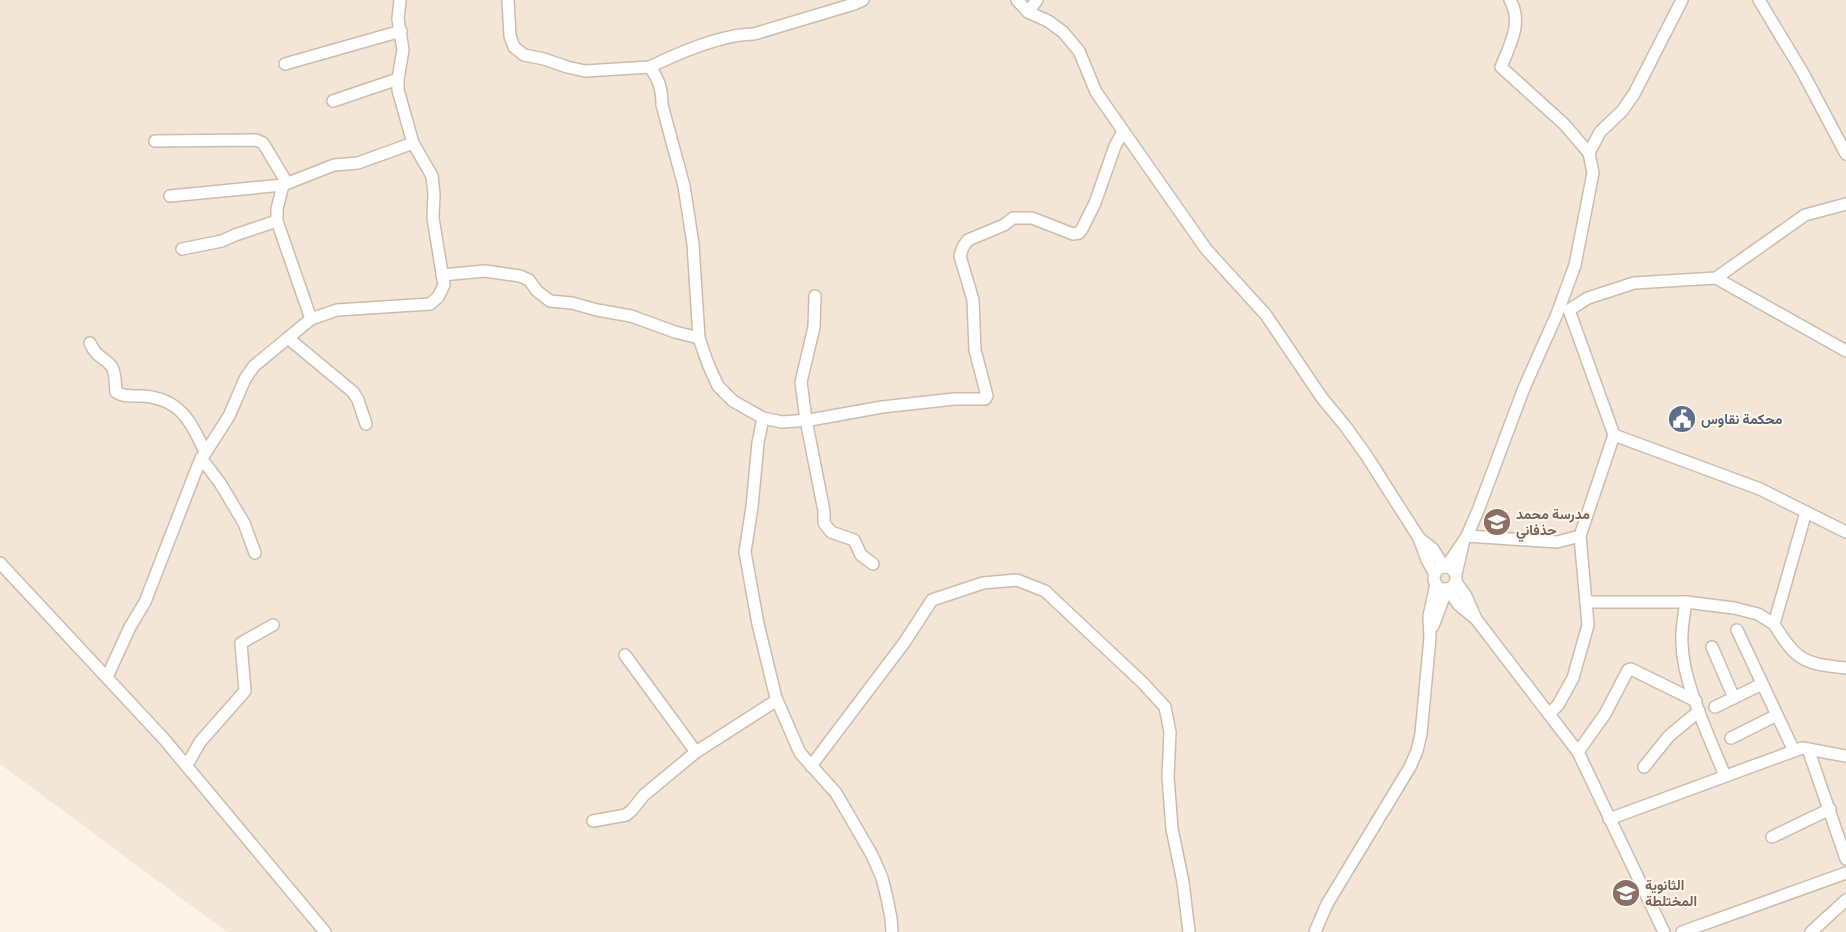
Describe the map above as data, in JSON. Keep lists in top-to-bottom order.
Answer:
{
  "places": {
    "public building": ["محكمة نقاوس"],
    "school or university": ["مدرسة محمد حذفاني", "الثانوية المختلطة"]
  }
}
